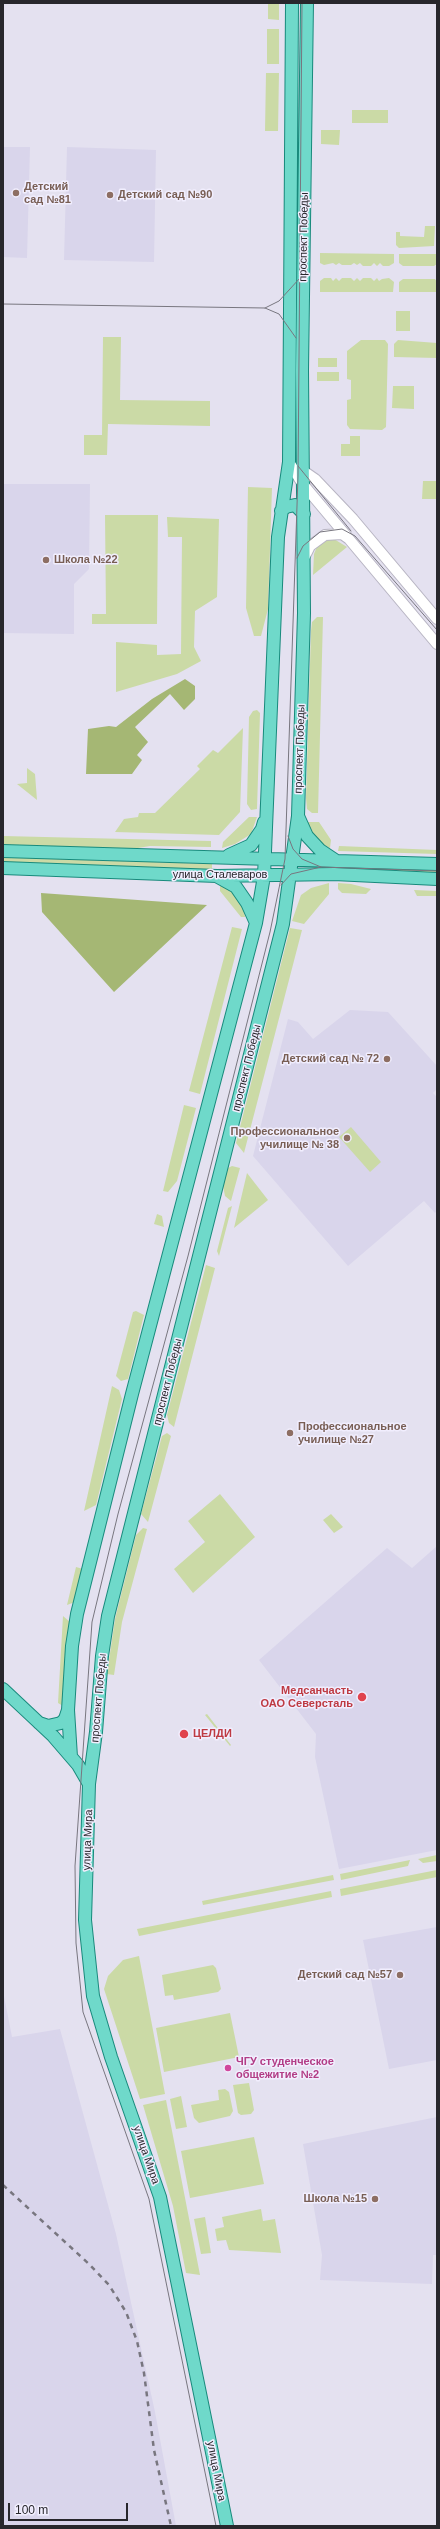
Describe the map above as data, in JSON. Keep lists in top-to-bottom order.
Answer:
{
  "streets": {
    "main road": ["проспект Победы", "улица Сталеваров", "улица Мира"]
  },
  "crossings": [
    ["проспект Победы", "улица Сталеваров"],
    ["проспект Победы", "улица Мира"]
  ],
  "places": [
    "Детский сад №81",
    "Детский сад №90",
    "Школа №22",
    "Детский сад № 72",
    "Профессиональное училище № 38",
    "Профессиональное училище №27",
    "Медсанчасть ОАО Северсталь",
    "ЦЕЛДИ",
    "Детский сад №57",
    "ЧГУ студенческое общежитие №2",
    "Школа №15"
  ],
  "scale_bar": "100 m"
}
